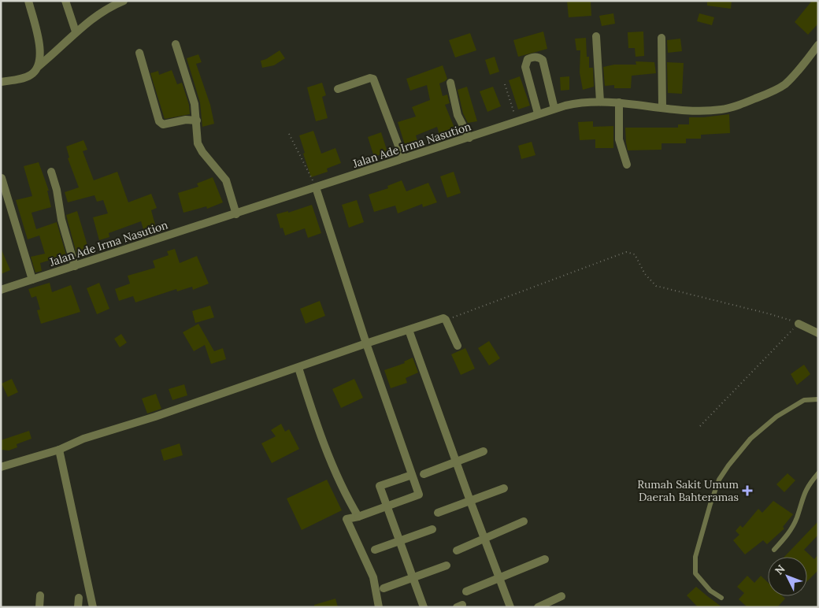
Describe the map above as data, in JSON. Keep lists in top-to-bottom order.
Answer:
{
  "streets": {
    "street": ["Jalan Ade Irma Nasution"]
  },
  "places": {
    "health": ["Rumah Sakit Umum Daerah Bahteramas"]
  },
  "north": "top left"
}
